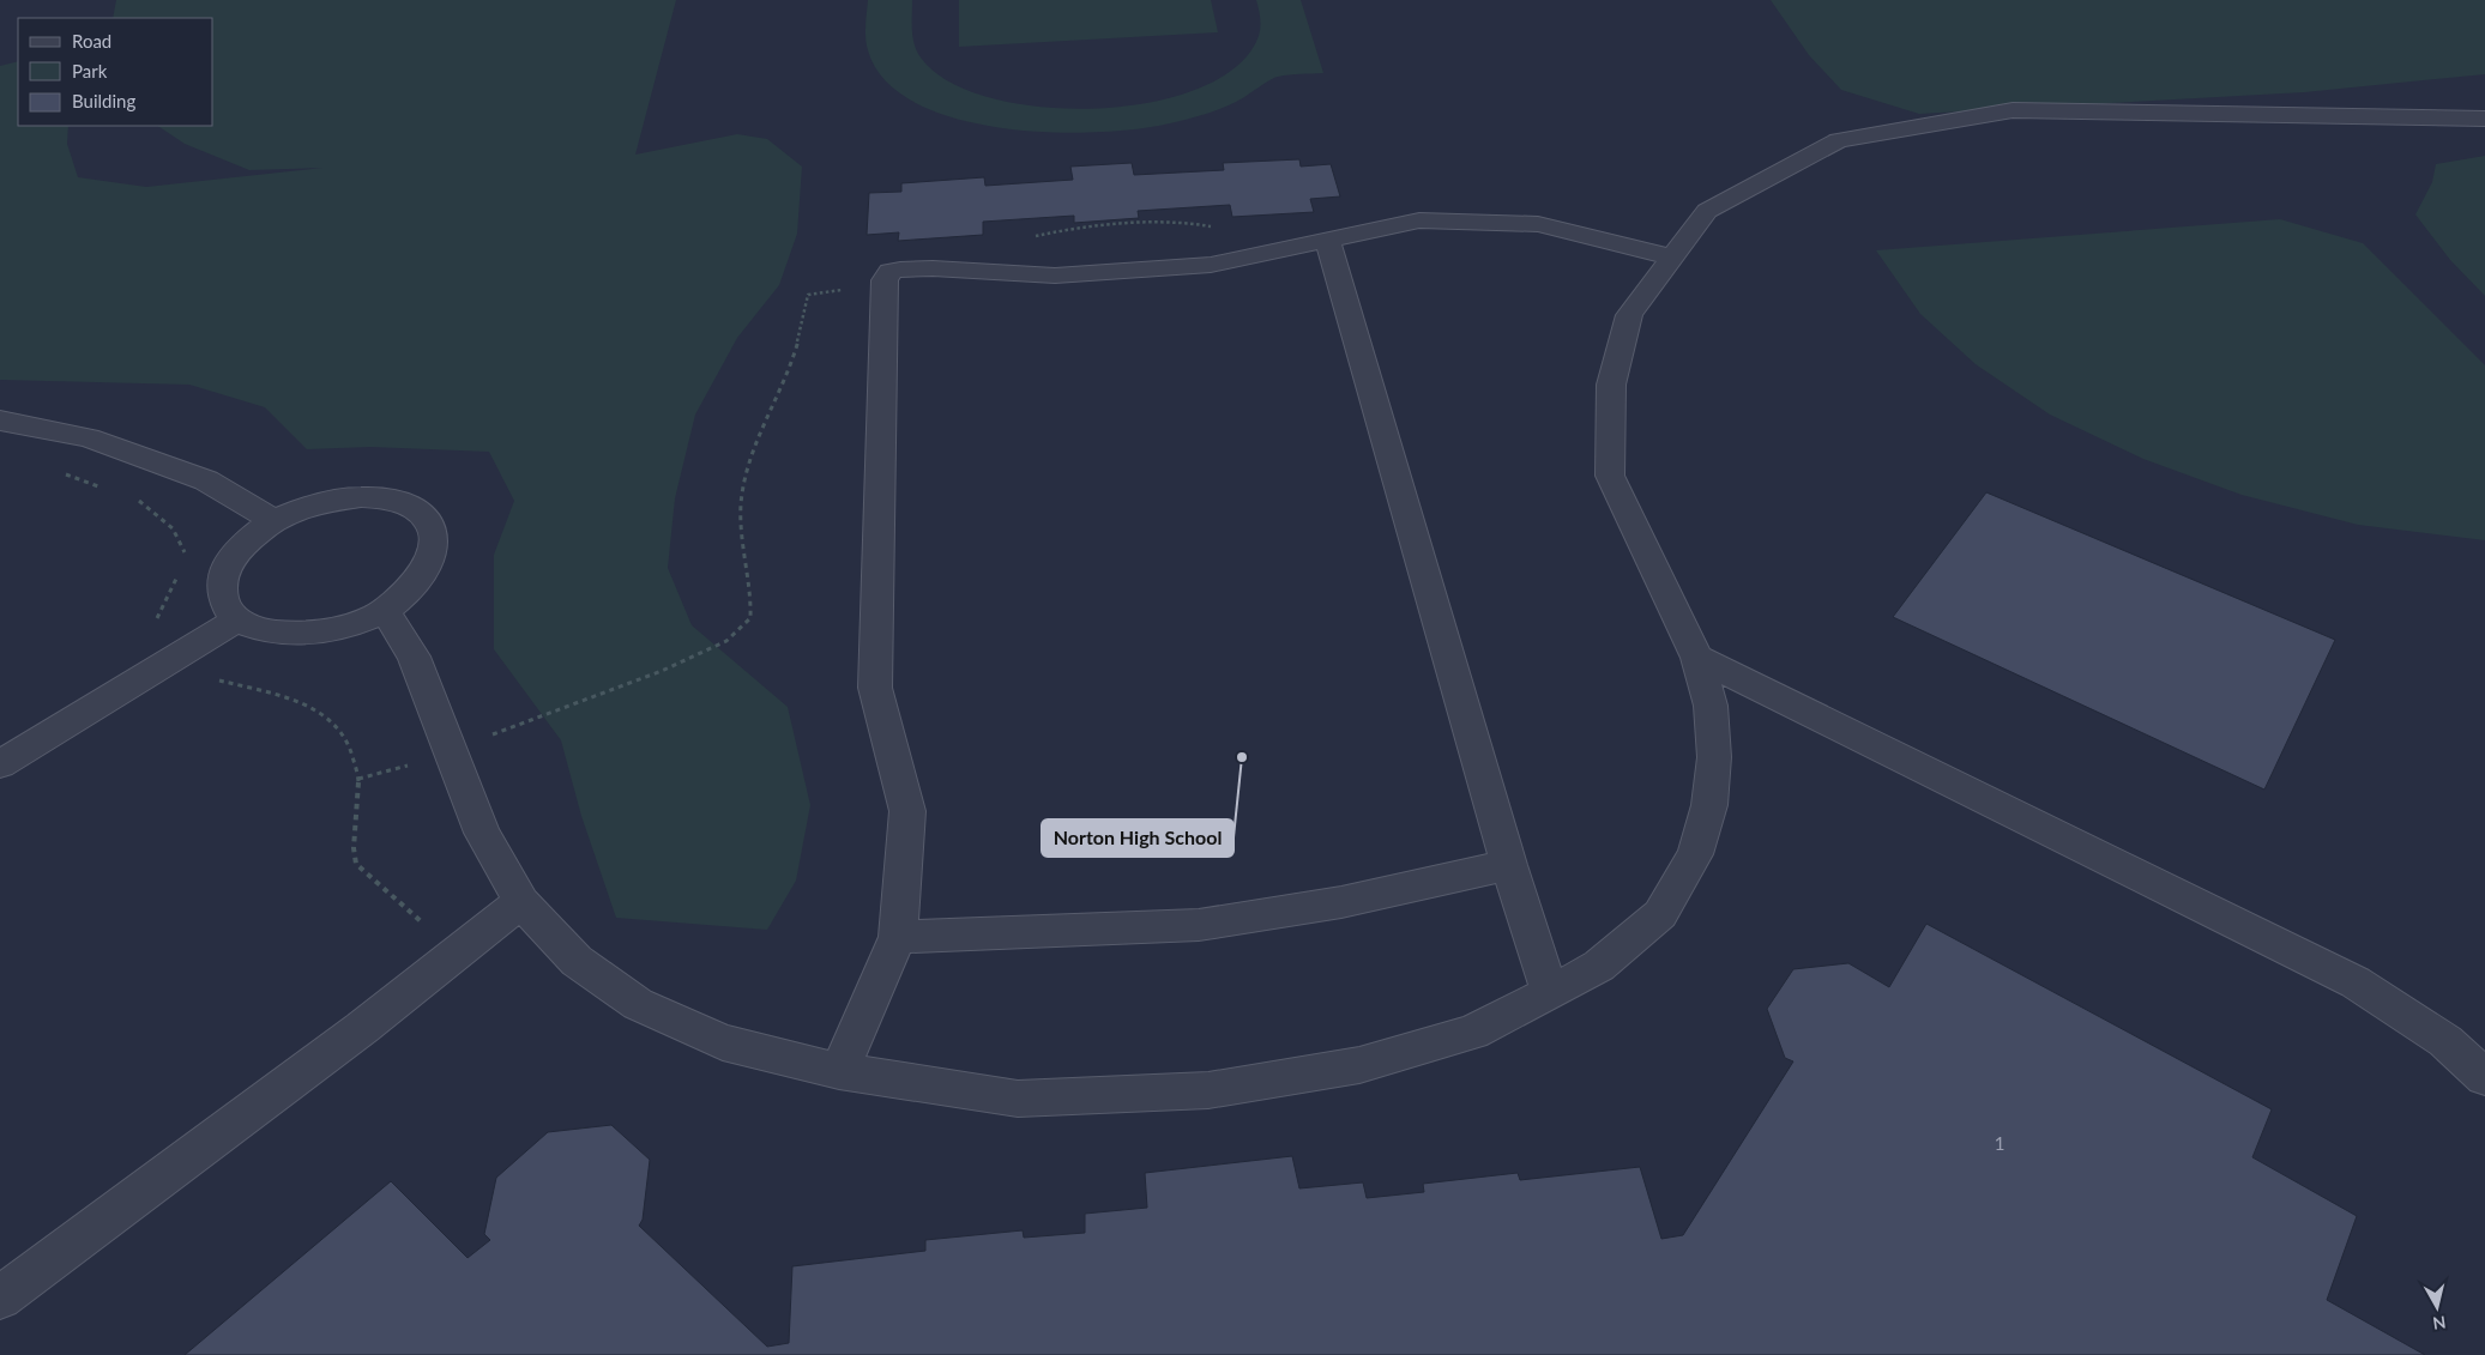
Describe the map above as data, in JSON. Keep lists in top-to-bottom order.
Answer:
{
  "places": ["Norton High School"],
  "house_numbers": ["1"],
  "legend": ["Road", "Park", "Building"],
  "north": "bottom"
}
